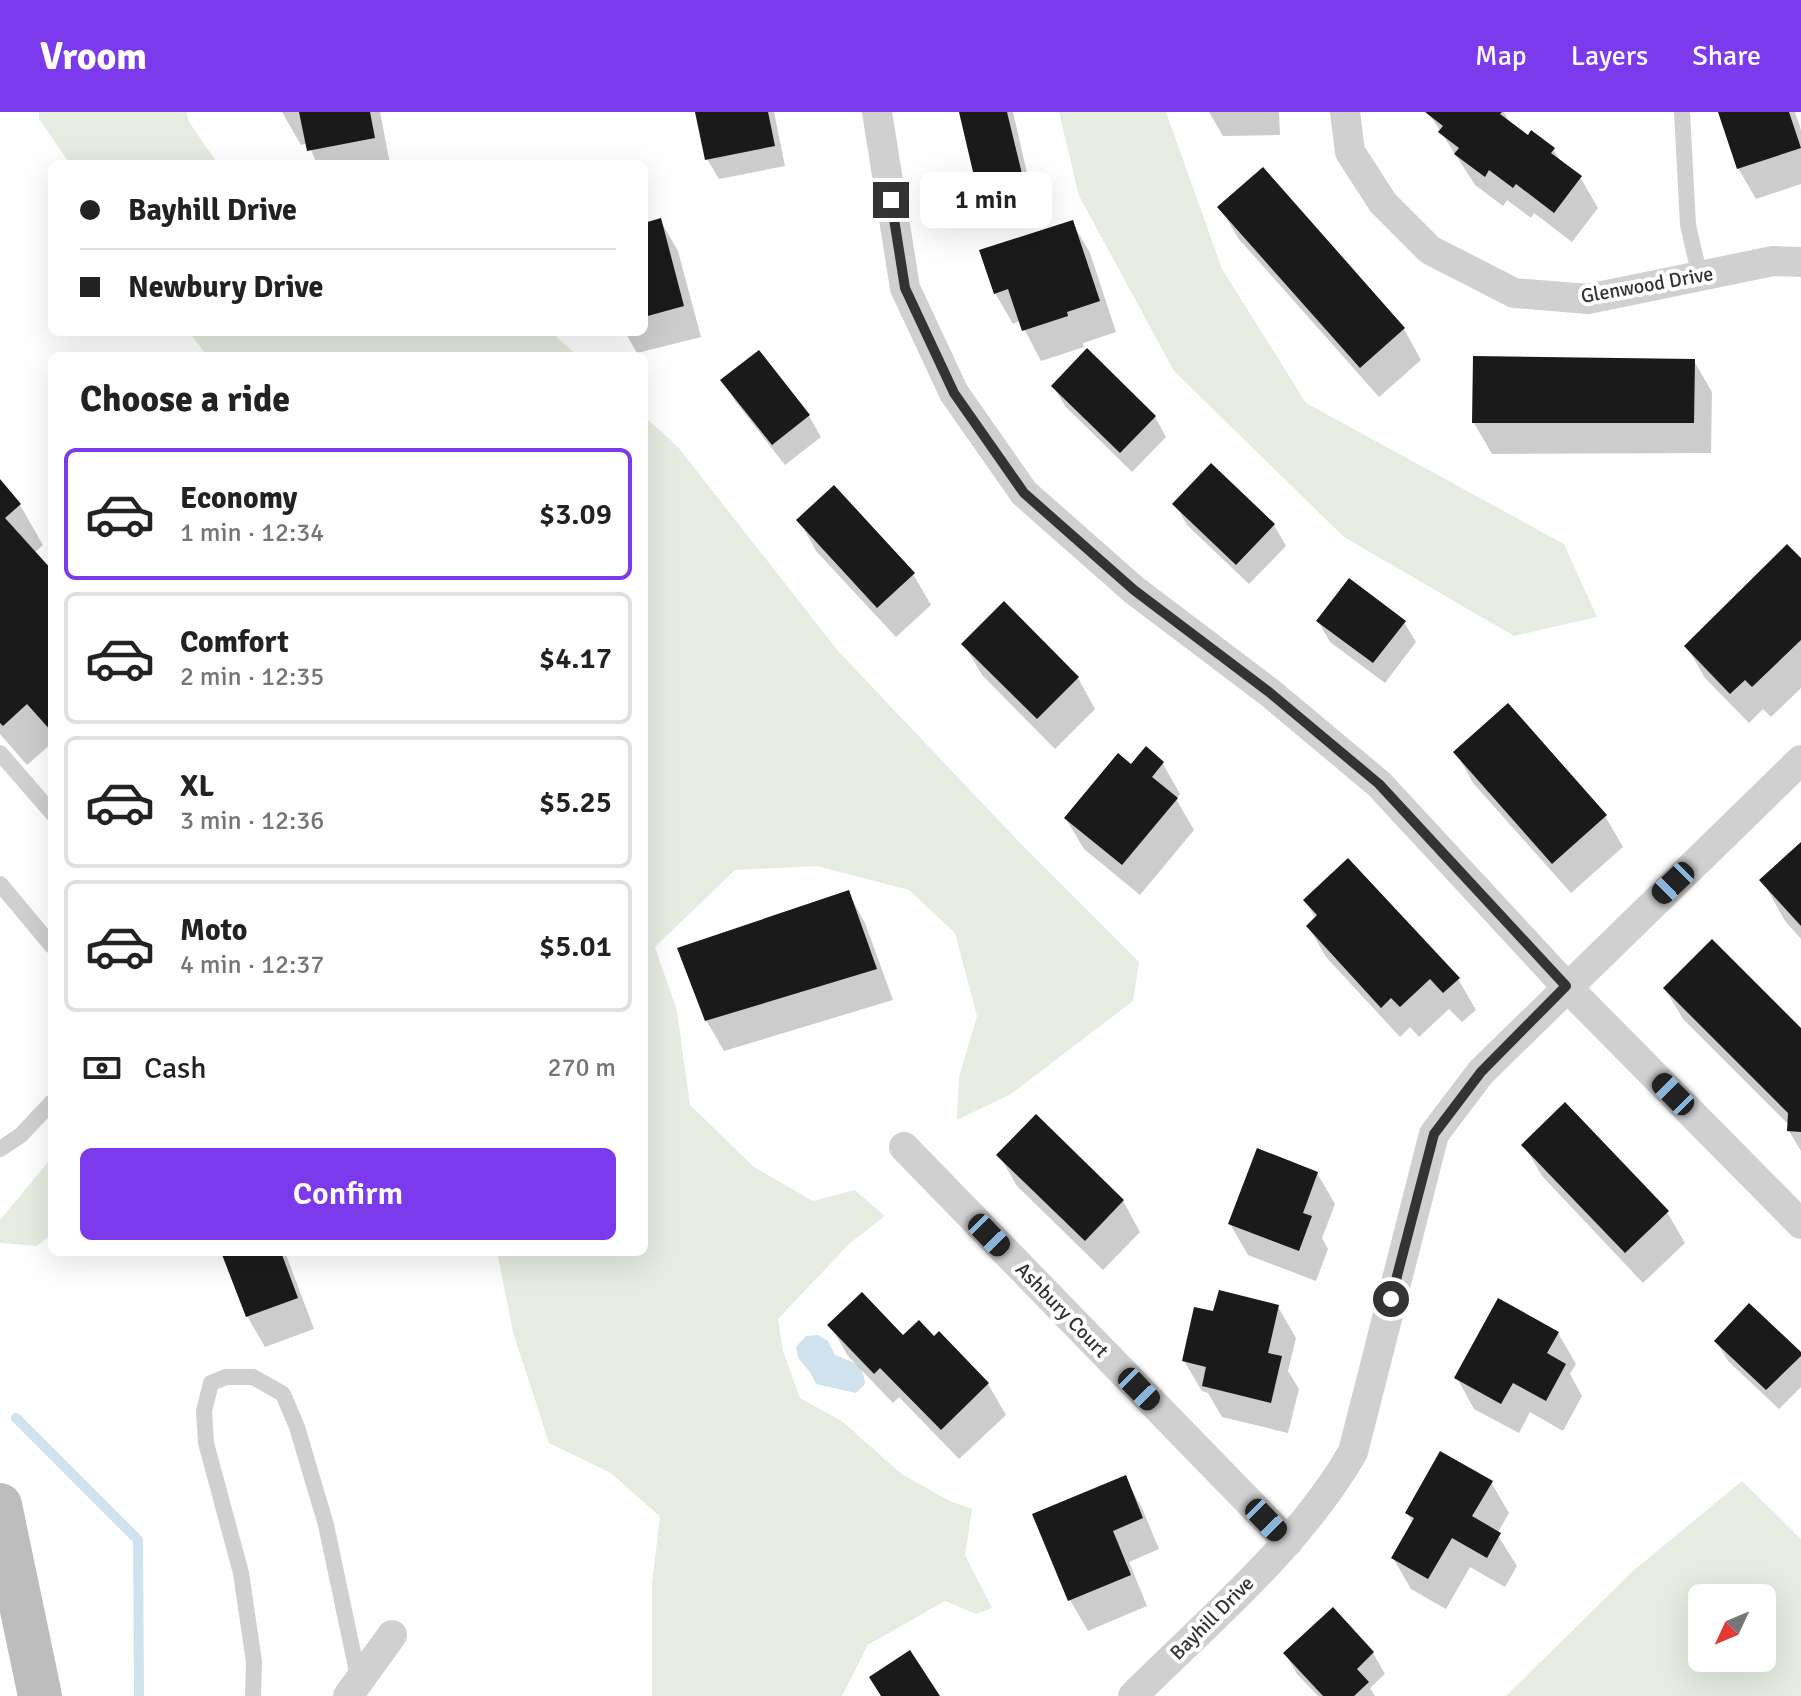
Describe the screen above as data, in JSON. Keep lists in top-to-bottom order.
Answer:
{
  "streets": {
    "street": ["Glenwood Drive", "Ashbury Court", "Bayhill Drive"]
  },
  "crossings": [
    ["Ashbury Court", "Bayhill Drive"]
  ],
  "north": "bottom left",
  "page": {
    "header": "Vroom",
    "nav": ["Map", "Layers", "Share"],
    "banner": ["Bayhill Drive", "Newbury Drive"],
    "bubble": "1 min",
    "heading": "Choose a ride",
    "list": [
      {
        "name": "Economy",
        "note": "1 min · 12:34",
        "value": "$3.09"
      },
      {
        "name": "Comfort",
        "note": "2 min · 12:35",
        "value": "$4.17"
      },
      {
        "name": "XL",
        "note": "3 min · 12:36",
        "value": "$5.25"
      },
      {
        "name": "Moto",
        "note": "4 min · 12:37",
        "value": "$5.01"
      }
    ],
    "pay": ["Cash", "270 m"],
    "buttons": "Confirm"
  }
}
